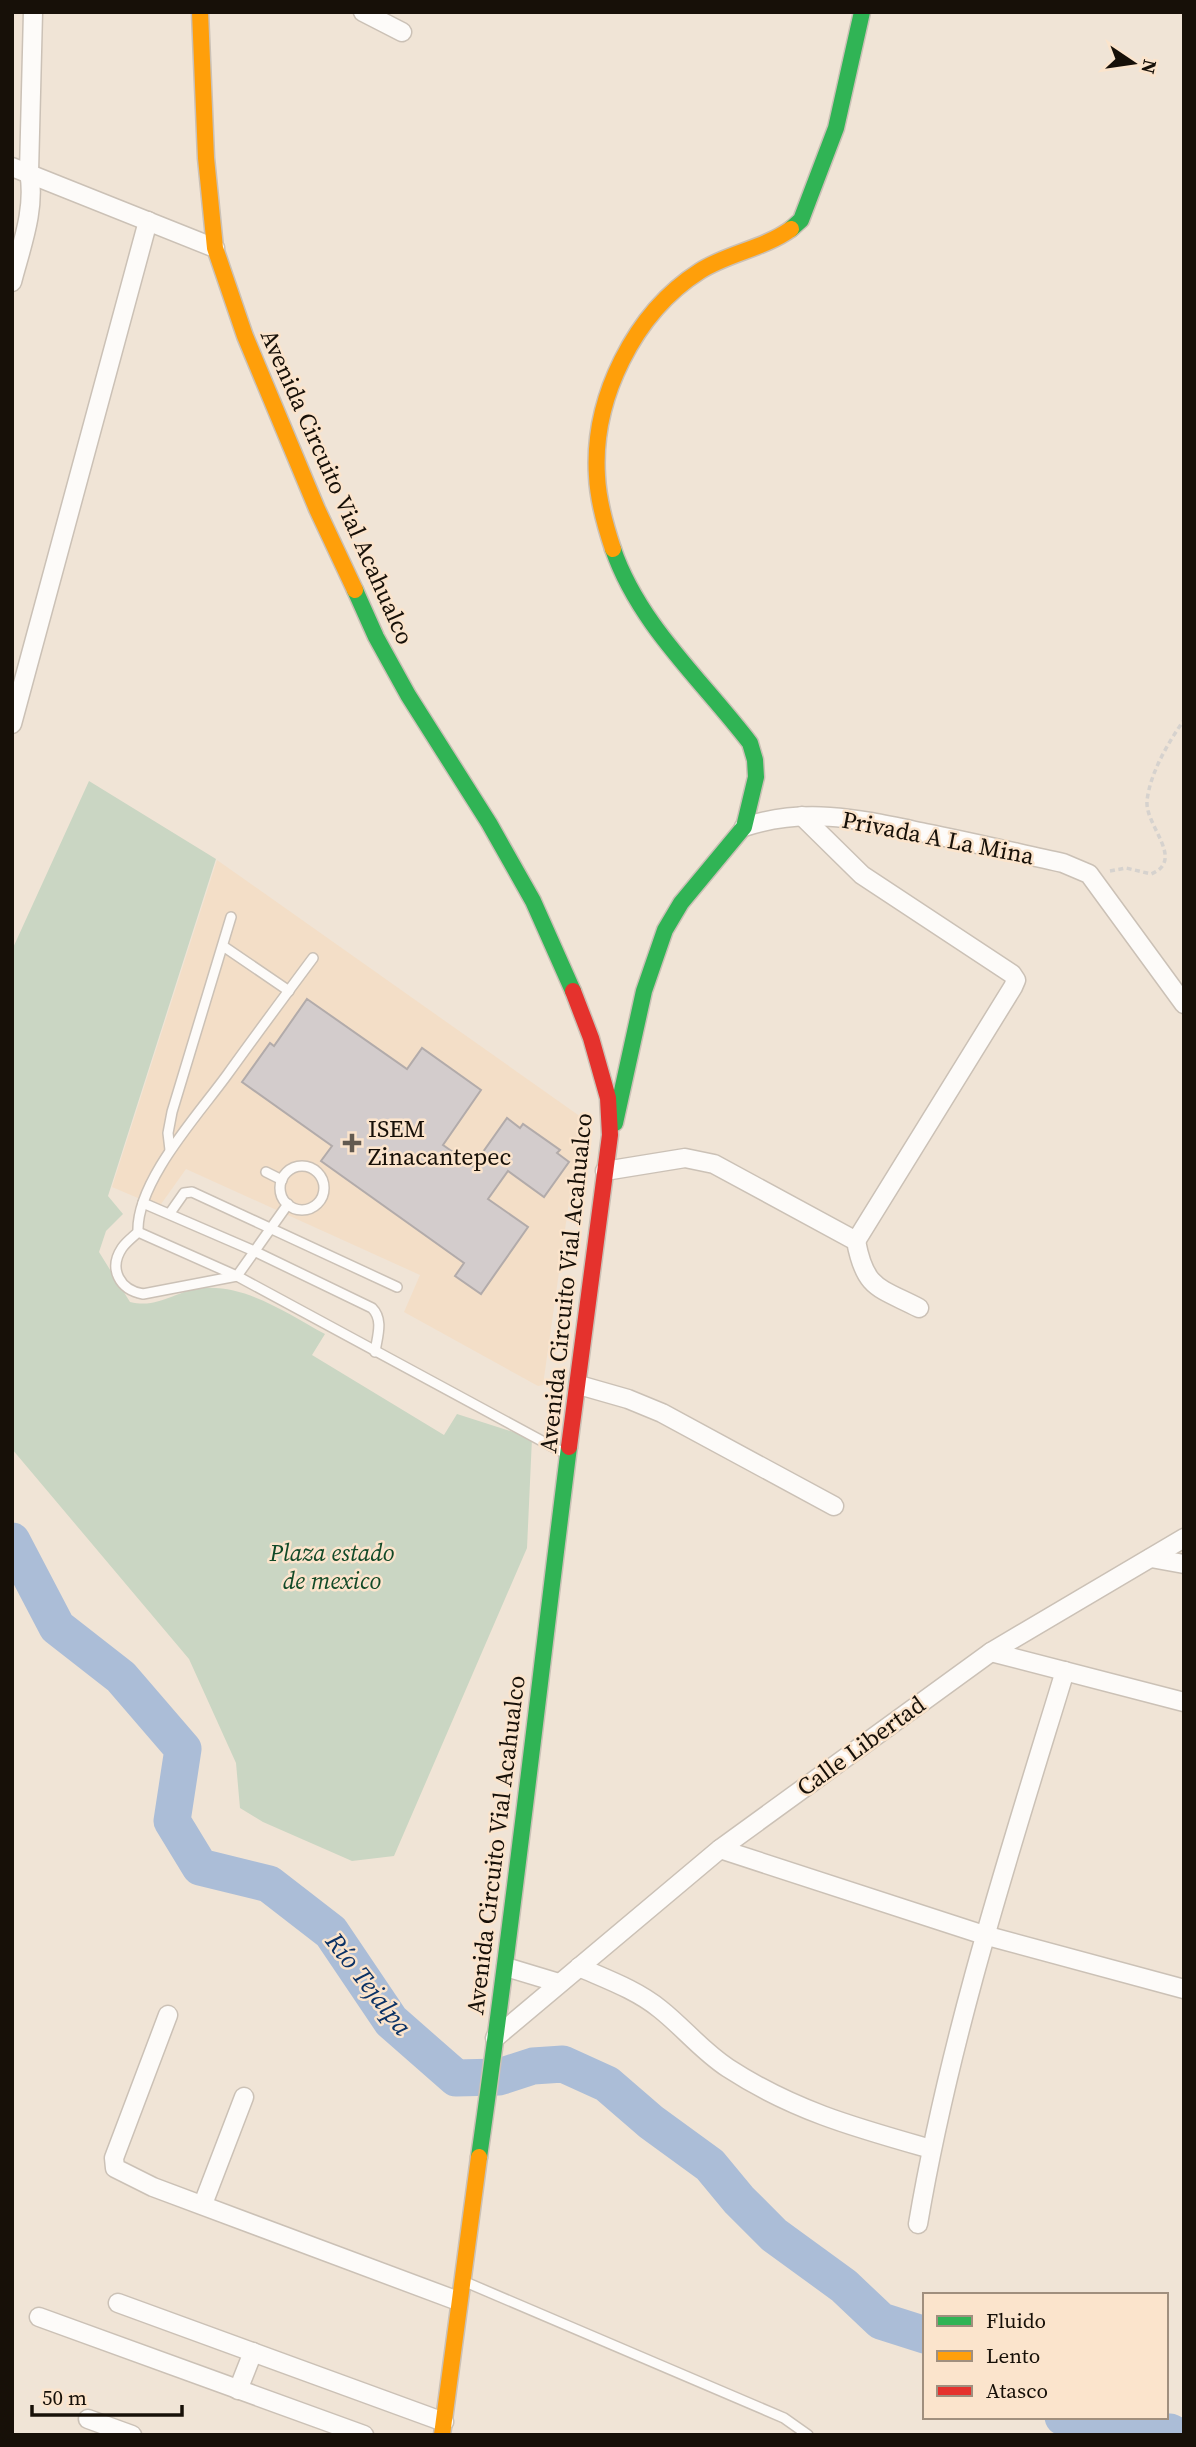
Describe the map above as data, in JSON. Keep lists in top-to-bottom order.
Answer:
{
  "streets": {
    "street": ["Avenida Circuito Vial Acahualco", "Privada A La Mina", "Calle Libertad"]
  },
  "crossings": [
    ["Avenida Circuito Vial Acahualco", "Calle Libertad"]
  ],
  "water": ["Río Tejalpa"],
  "parks": ["Plaza estado de mexico"],
  "places": {
    "health": ["ISEM Zinacantepec"]
  },
  "legend": ["Fluido", "Lento", "Atasco"],
  "scale_bar": "50 m",
  "north": "right"
}
